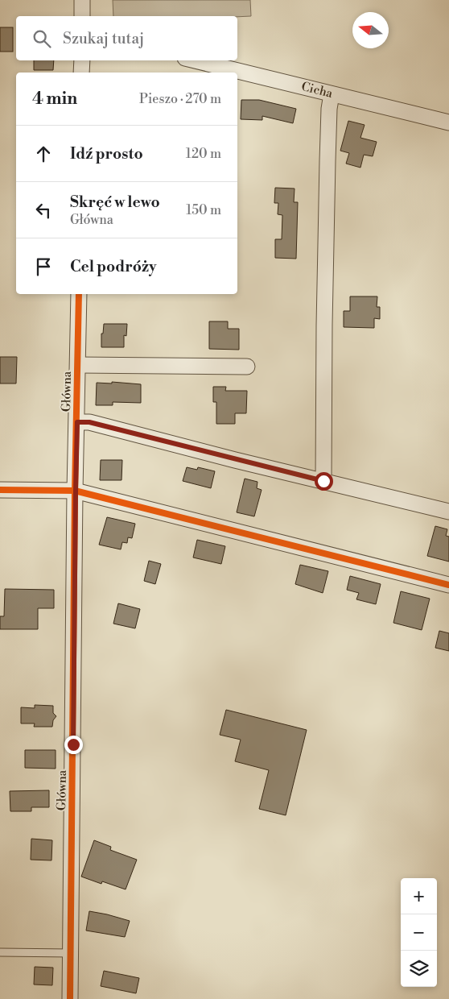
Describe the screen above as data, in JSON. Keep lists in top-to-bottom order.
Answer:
{
  "streets": {
    "street": ["Cicha", "Główna"]
  },
  "north": "left",
  "page": {
    "search": "Szukaj tutaj",
    "heading": ["4 min", "Pieszo · 270 m"],
    "list": [
      ["Idź prosto", "120 m"],
      ["Skręć w lewo", "Główna", "150 m"],
      "Cel podróży"
    ],
    "map_buttons": ["+", "−"]
  }
}
